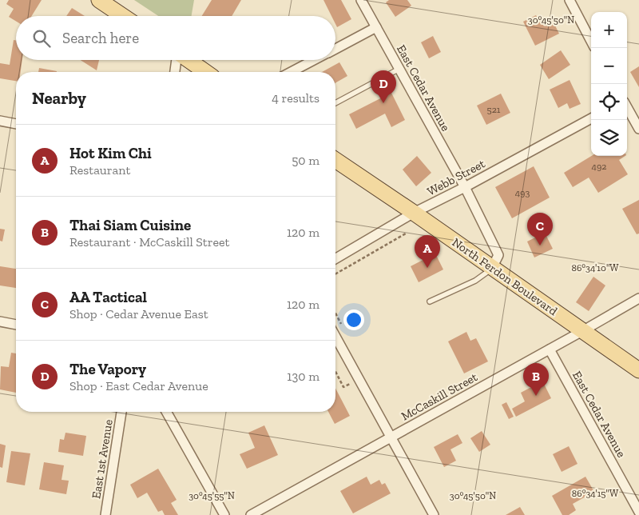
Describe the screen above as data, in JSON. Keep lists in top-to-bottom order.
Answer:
{
  "streets": {
    "main road": ["North Ferdon Boulevard"],
    "street": [
      "East Cedar Avenue",
      "Webb Street",
      "McCaskill Street",
      "East 1st Avenue"
    ]
  },
  "crossings": [
    ["East Cedar Avenue", "Webb Street"],
    ["East Cedar Avenue", "North Ferdon Boulevard"],
    ["East Cedar Avenue", "McCaskill Street"],
    ["Webb Street", "North Ferdon Boulevard"],
    ["North Ferdon Boulevard", "McCaskill Street"]
  ],
  "house_numbers": ["521", "492", "493"],
  "page": {
    "map_buttons": ["+", "−"],
    "search": "Search here",
    "pins": [
      "D",
      "C",
      "A",
      "B"
    ],
    "heading": ["Nearby", "4 results"],
    "list": [
      {
        "mark": "A",
        "name": "Hot Kim Chi",
        "note": "Restaurant",
        "value": "50 m"
      },
      {
        "mark": "B",
        "name": "Thai Siam Cuisine",
        "note": "Restaurant · McCaskill Street",
        "value": "120 m"
      },
      {
        "mark": "C",
        "name": "AA Tactical",
        "note": "Shop · Cedar Avenue East",
        "value": "120 m"
      },
      {
        "mark": "D",
        "name": "The Vapory",
        "note": "Shop · East Cedar Avenue",
        "value": "130 m"
      }
    ]
  },
  "coordinates": [
    "30°45'50\"N",
    "86°34'10\"W",
    "86°34'15\"W",
    "30°45'55\"N"
  ]
}
